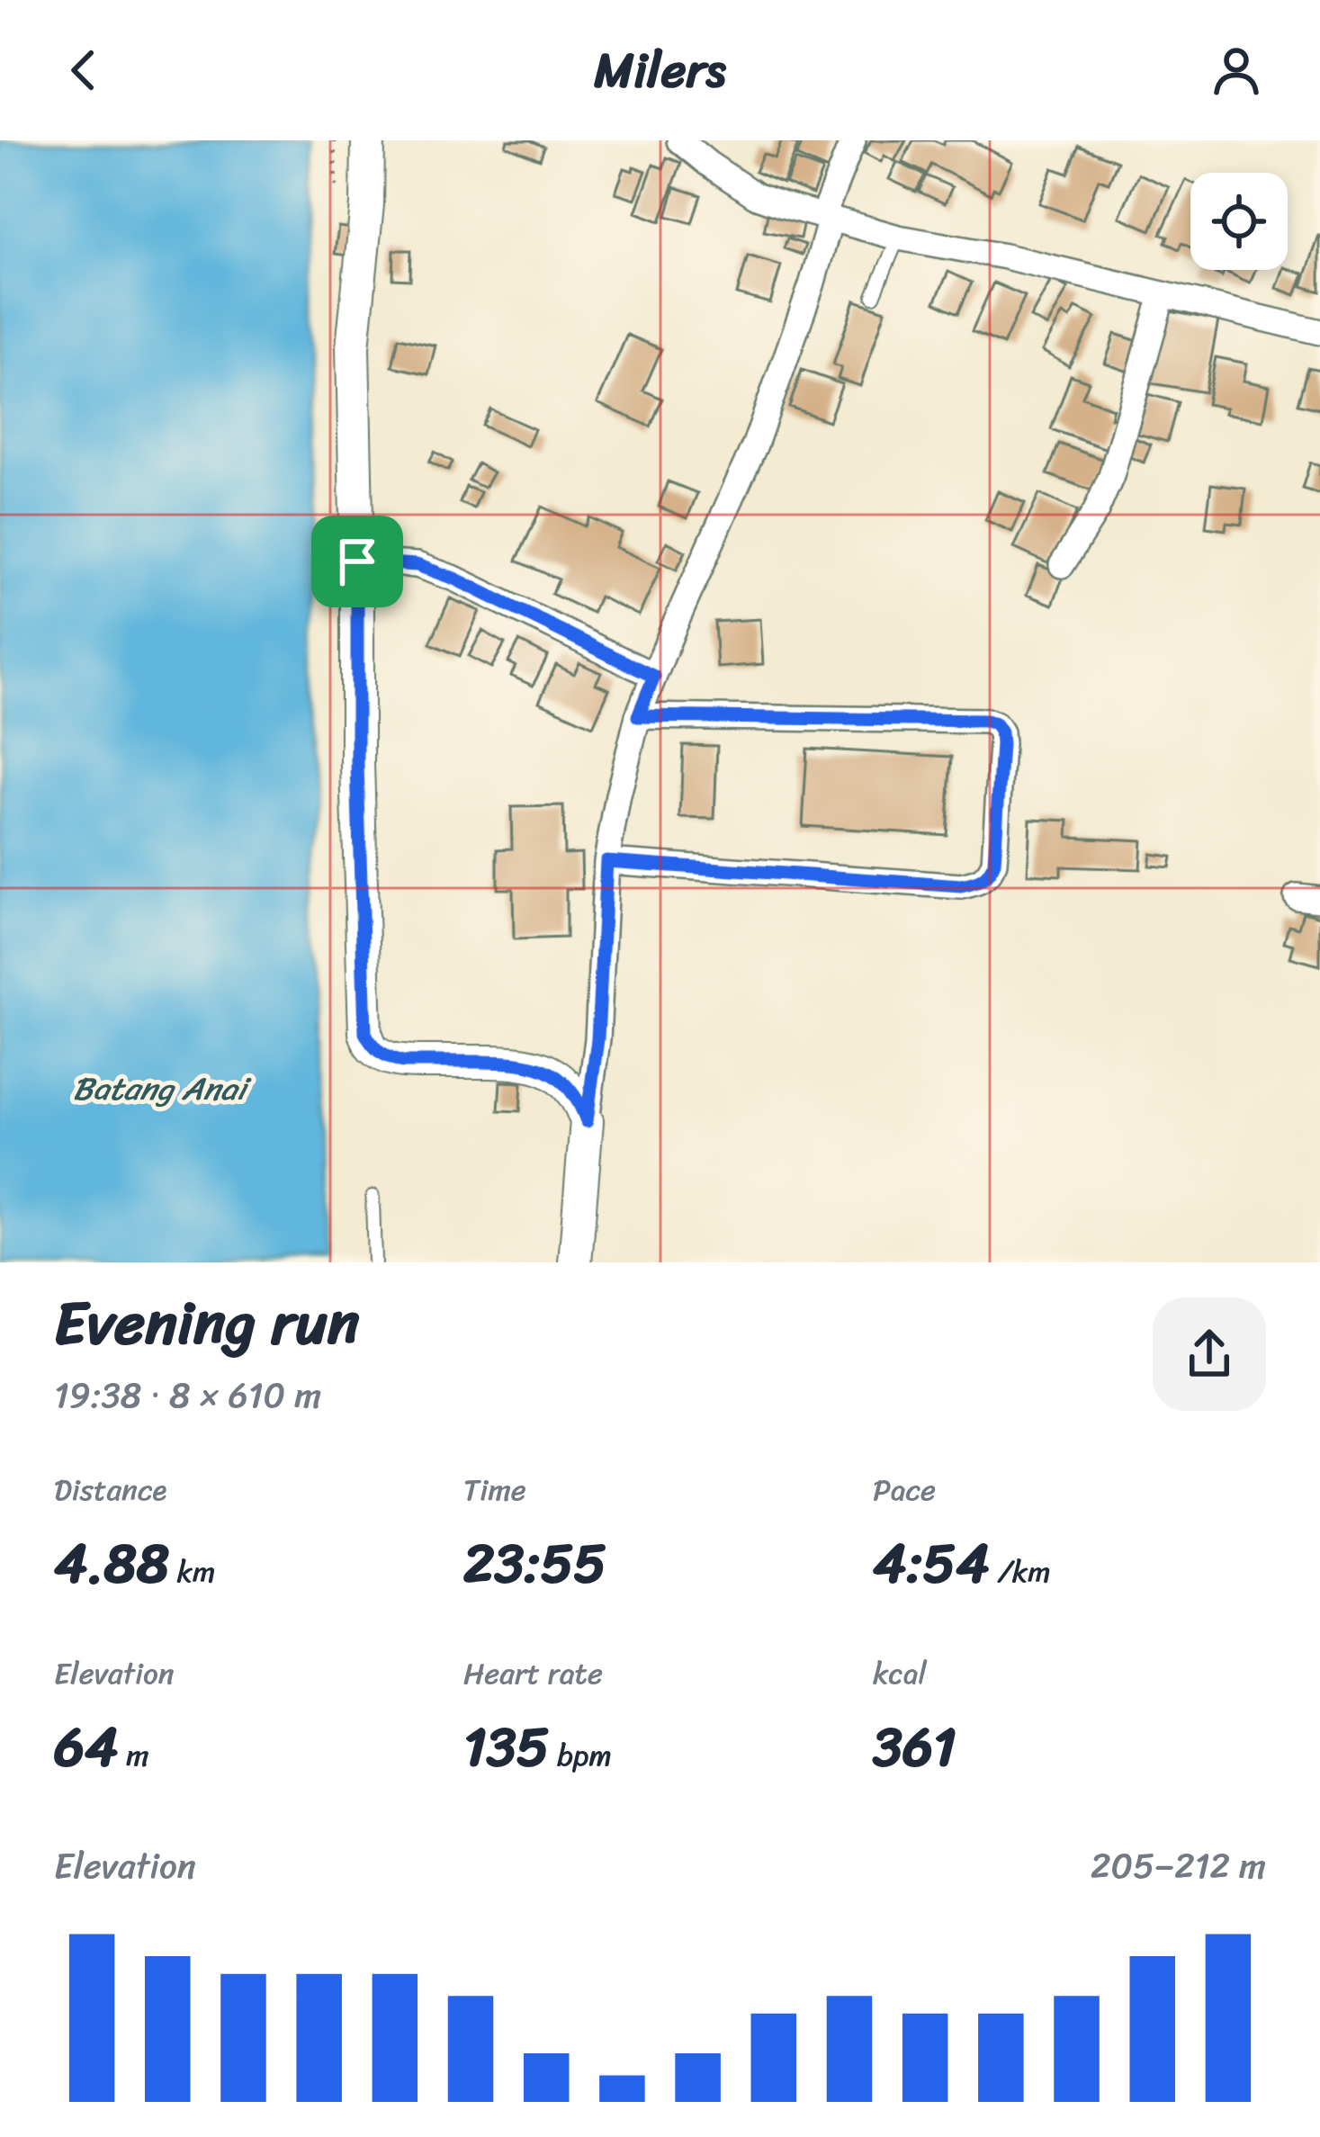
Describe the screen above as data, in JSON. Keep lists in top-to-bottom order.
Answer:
{
  "water": ["Batang Anai"],
  "page": {
    "header": "Milers",
    "heading": ["Evening run", "19:38 · 8 × 610 m"],
    "stats": [
      ["Distance", "4.88 km"],
      ["Time", "23:55"],
      ["Pace", "4:54 /km"],
      ["Elevation", "64 m"],
      ["Heart rate", "135 bpm"],
      ["kcal", "361"]
    ],
    "chart": ["Elevation", "205–212 m"]
  }
}
